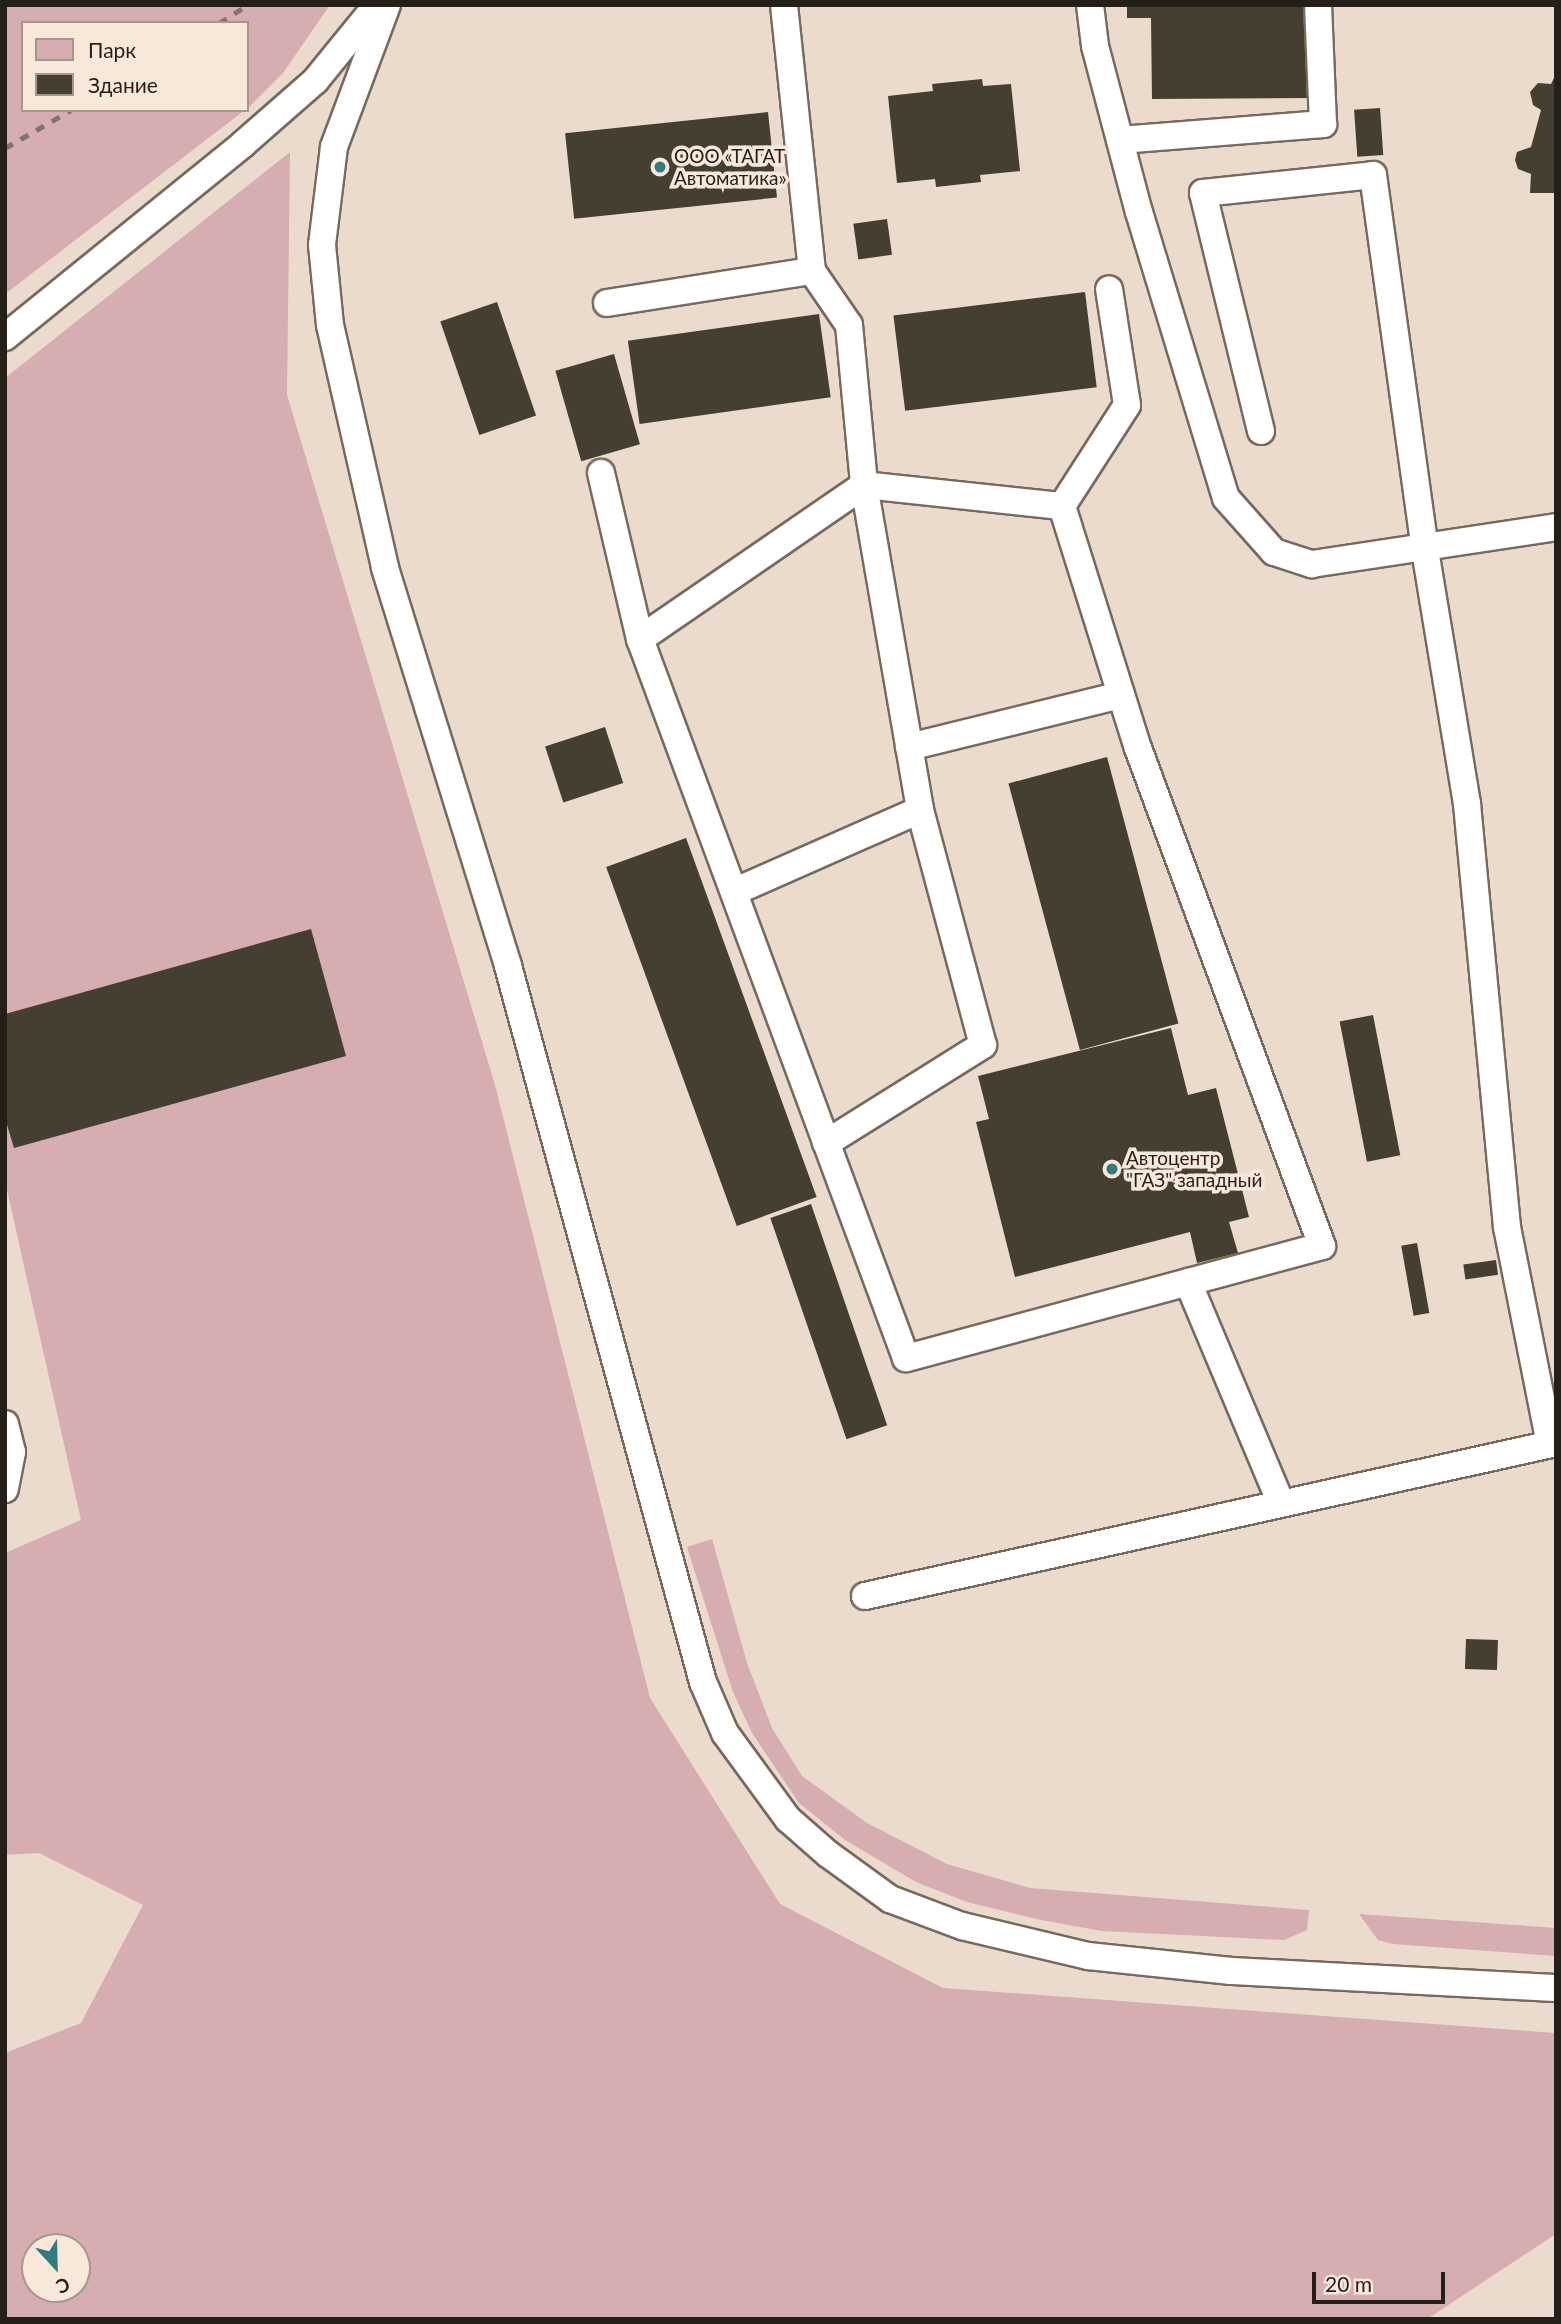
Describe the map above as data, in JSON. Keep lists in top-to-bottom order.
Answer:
{
  "places": ["ООО «ТАГАТ Автоматика»", "Автоцентр \"ГАЗ\" западный"],
  "legend": ["Парк", "Здание"],
  "scale_bar": "20 m",
  "north": "bottom"
}
